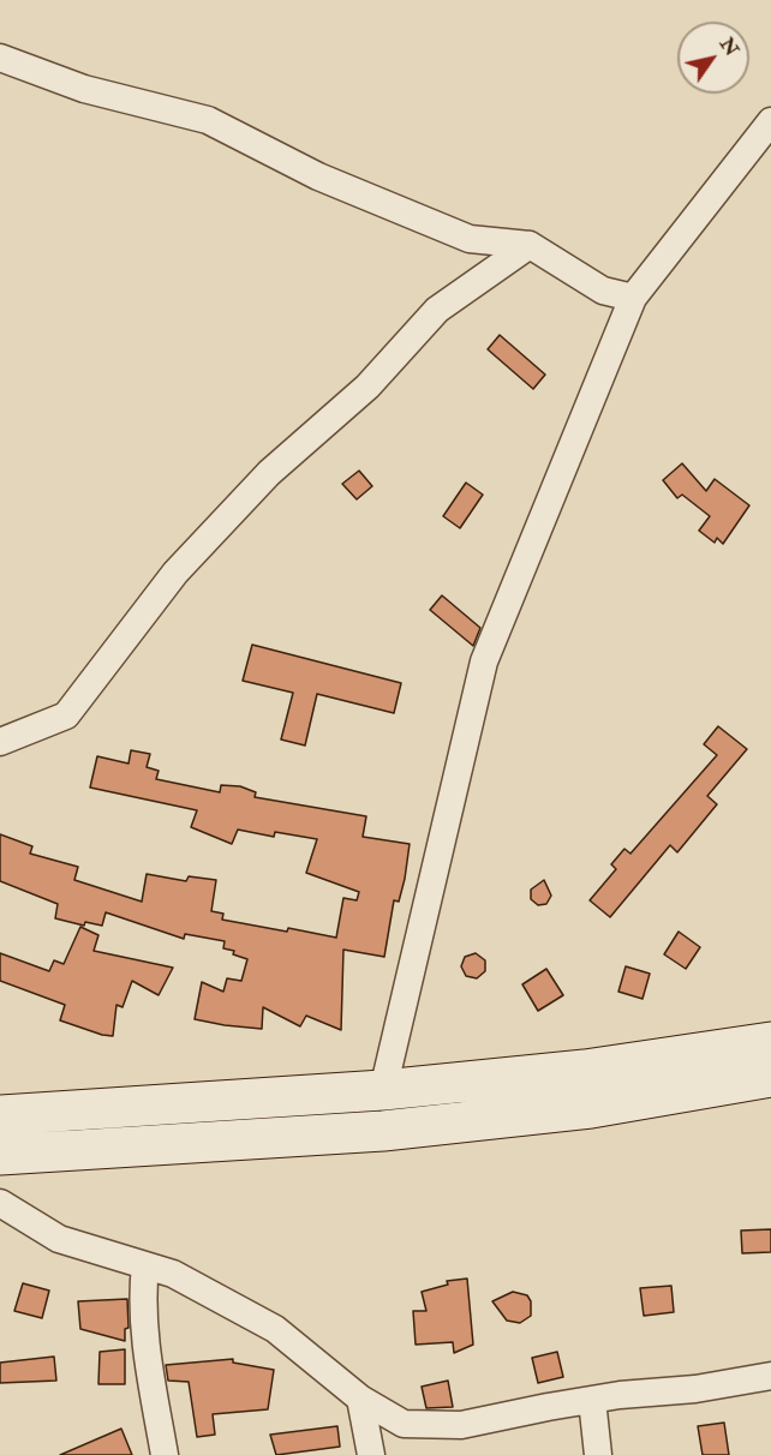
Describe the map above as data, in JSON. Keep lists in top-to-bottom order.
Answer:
{
  "north": "top right"
}
